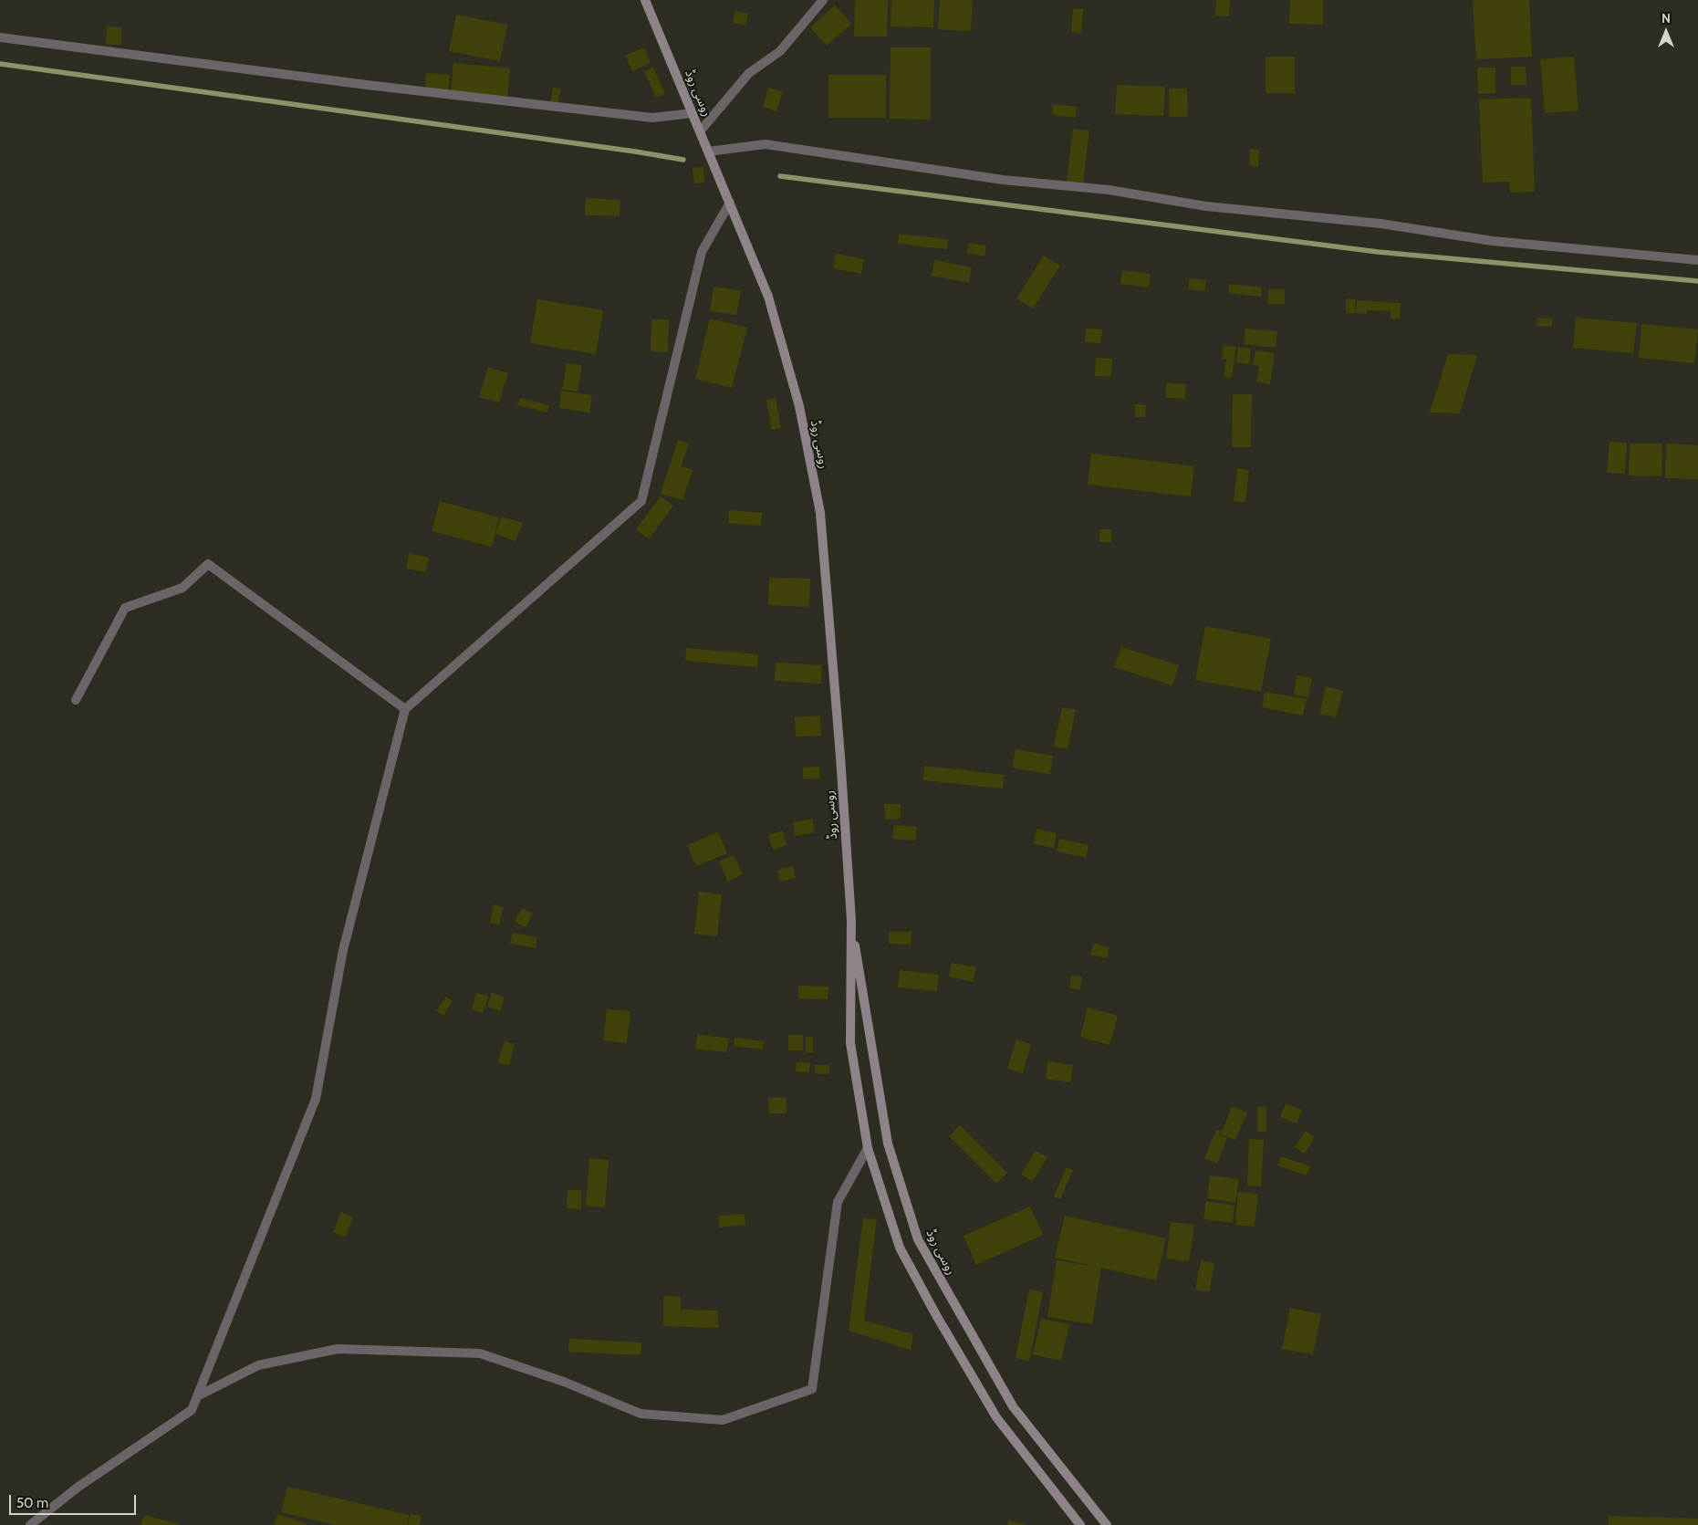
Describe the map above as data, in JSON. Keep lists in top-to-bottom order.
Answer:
{
  "streets": {
    "main road": ["روسی روڈ"]
  },
  "scale_bar": "50 m",
  "north": "top"
}
